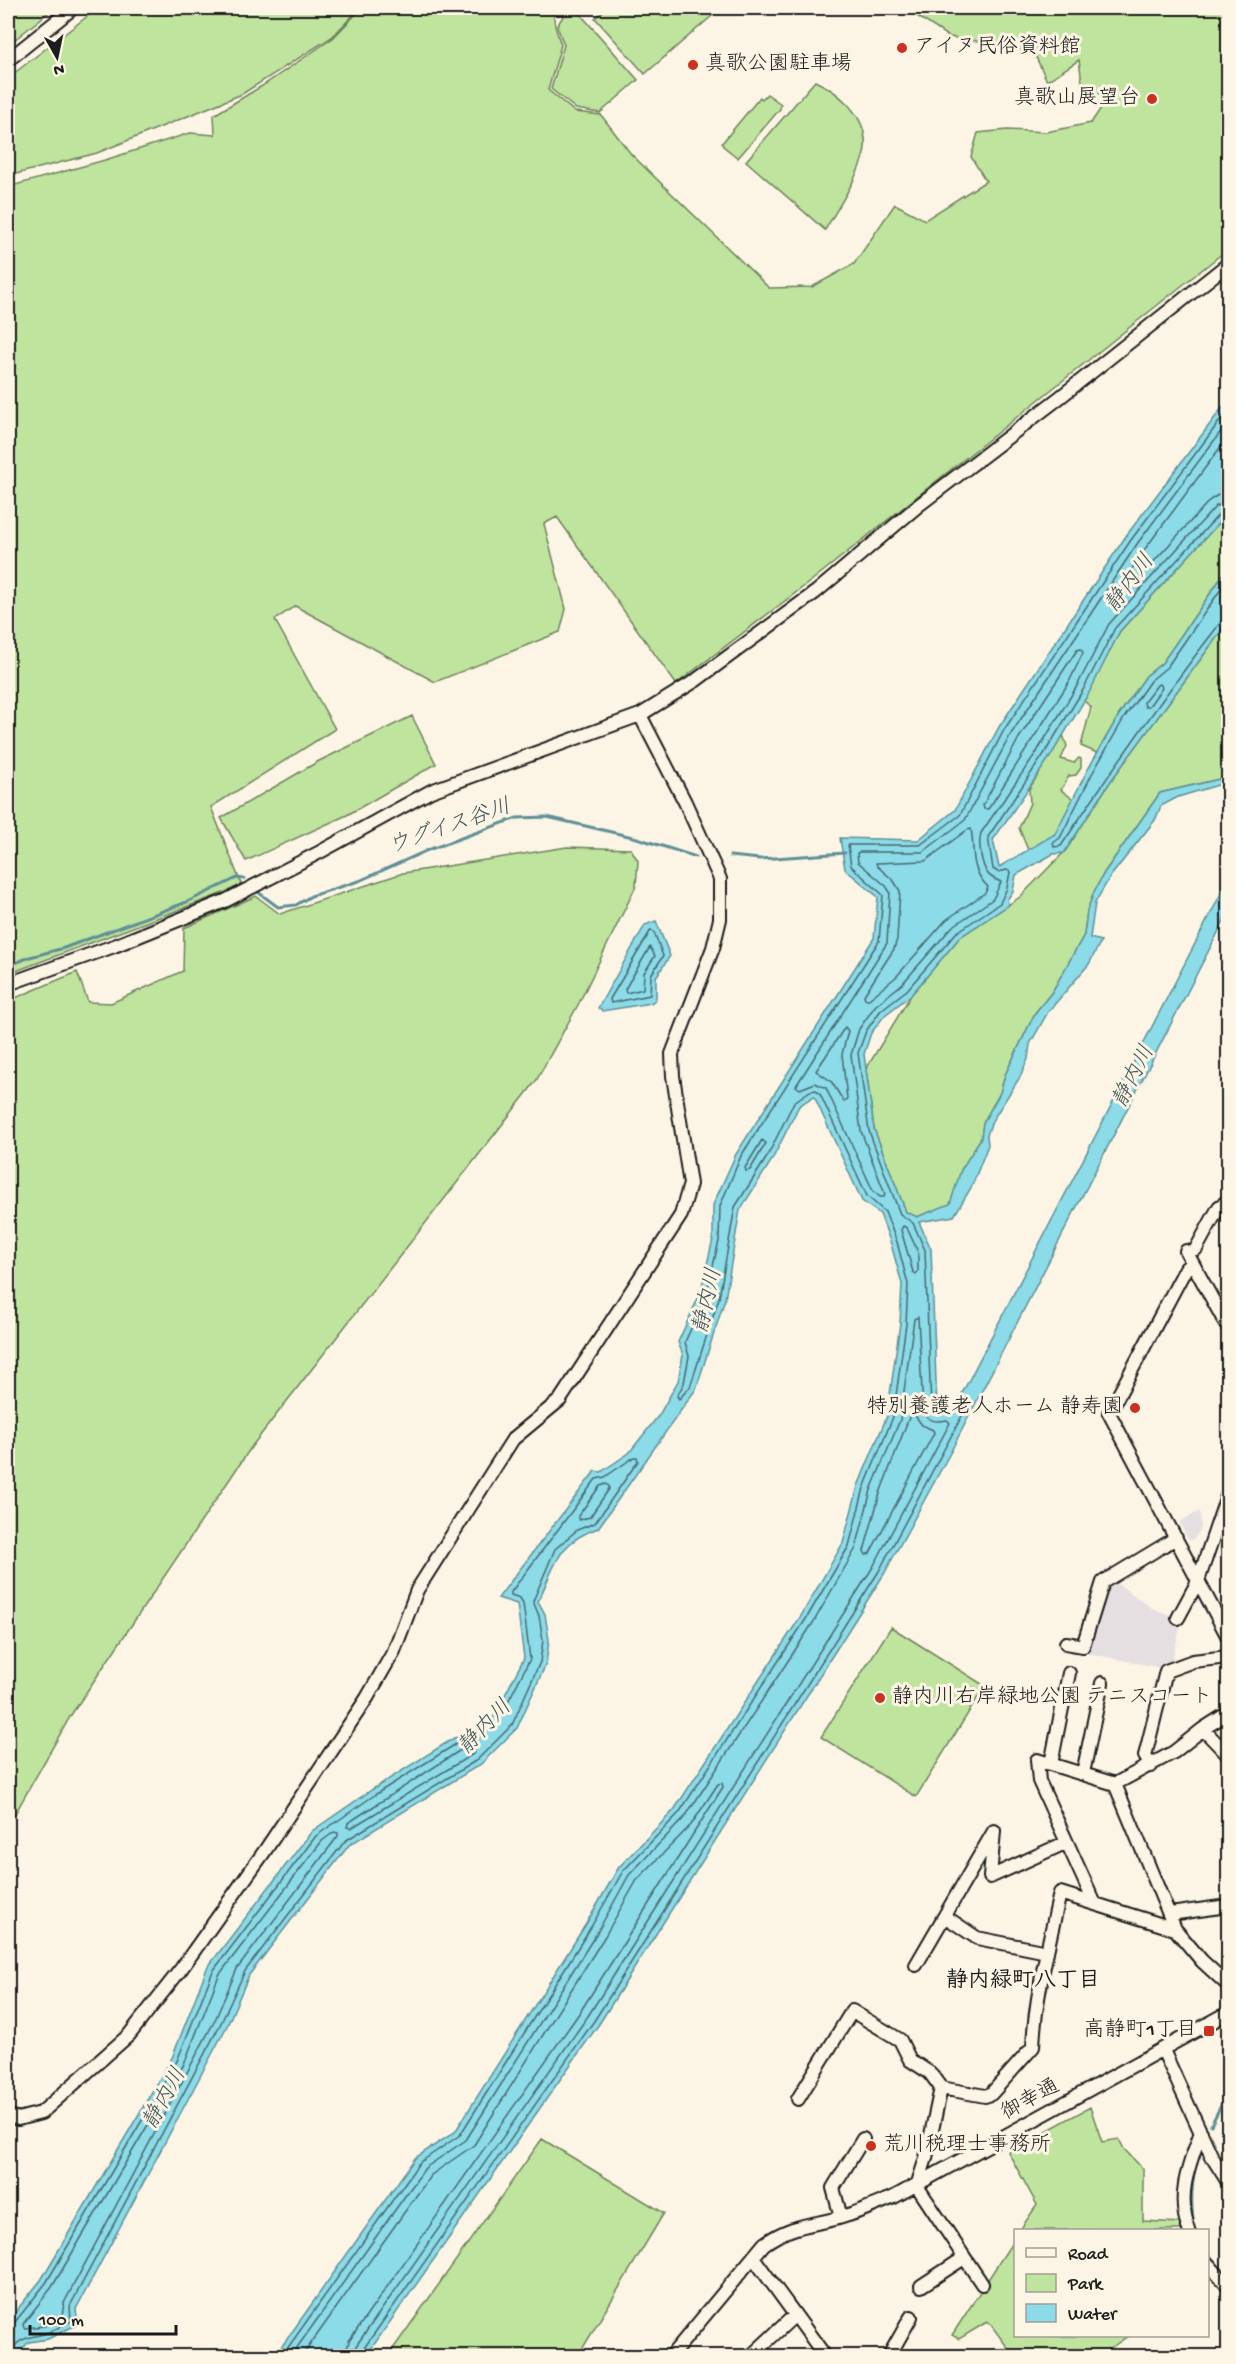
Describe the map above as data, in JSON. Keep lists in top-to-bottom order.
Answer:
{
  "streets": {
    "street": ["御幸通"]
  },
  "districts": ["静内緑町八丁目"],
  "water": ["静内川", "ウグイス谷川"],
  "places": {
    "other": [
      "アイヌ民俗資料館",
      "真歌公園駐車場",
      "真歌山展望台",
      "特別養護老人ホーム 静寿園",
      "静内川右岸緑地公園 テニスコート",
      "荒川税理士事務所"
    ],
    "transit": ["高静町1丁目"]
  },
  "legend": ["Road", "Park", "Water"],
  "scale_bar": "100 m",
  "north": "bottom"
}
